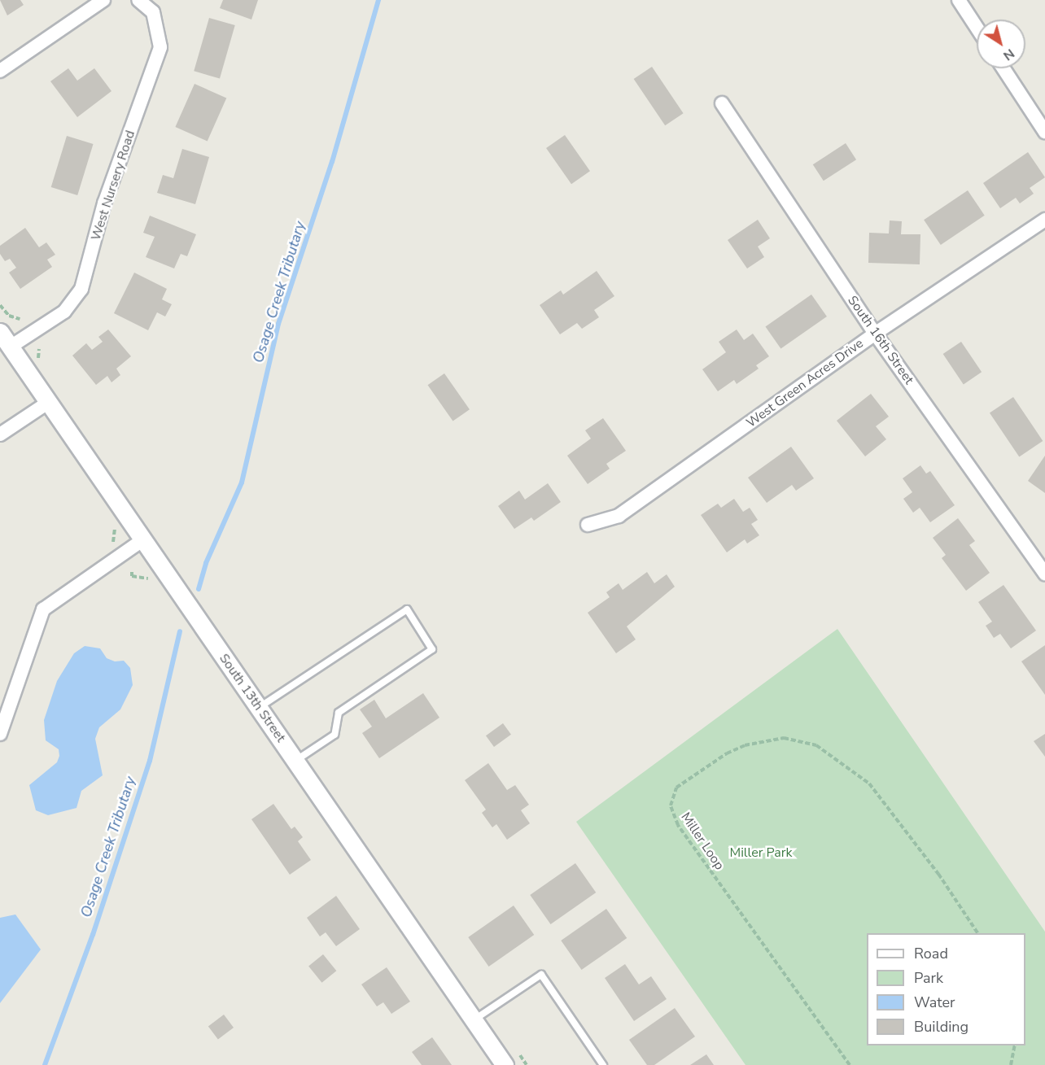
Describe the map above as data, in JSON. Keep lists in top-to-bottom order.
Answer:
{
  "streets": {
    "street": [
      "West Nursery Road",
      "South 16th Street",
      "West Green Acres Drive",
      "South 13th Street"
    ],
    "path": ["Miller Loop"]
  },
  "crossings": [
    ["West Nursery Road", "South 13th Street"],
    ["South 16th Street", "West Green Acres Drive"]
  ],
  "water": ["Osage Creek Tributary"],
  "parks": ["Miller Park"],
  "legend": [
    "Road",
    "Park",
    "Water",
    "Building"
  ],
  "north": "bottom right"
}
